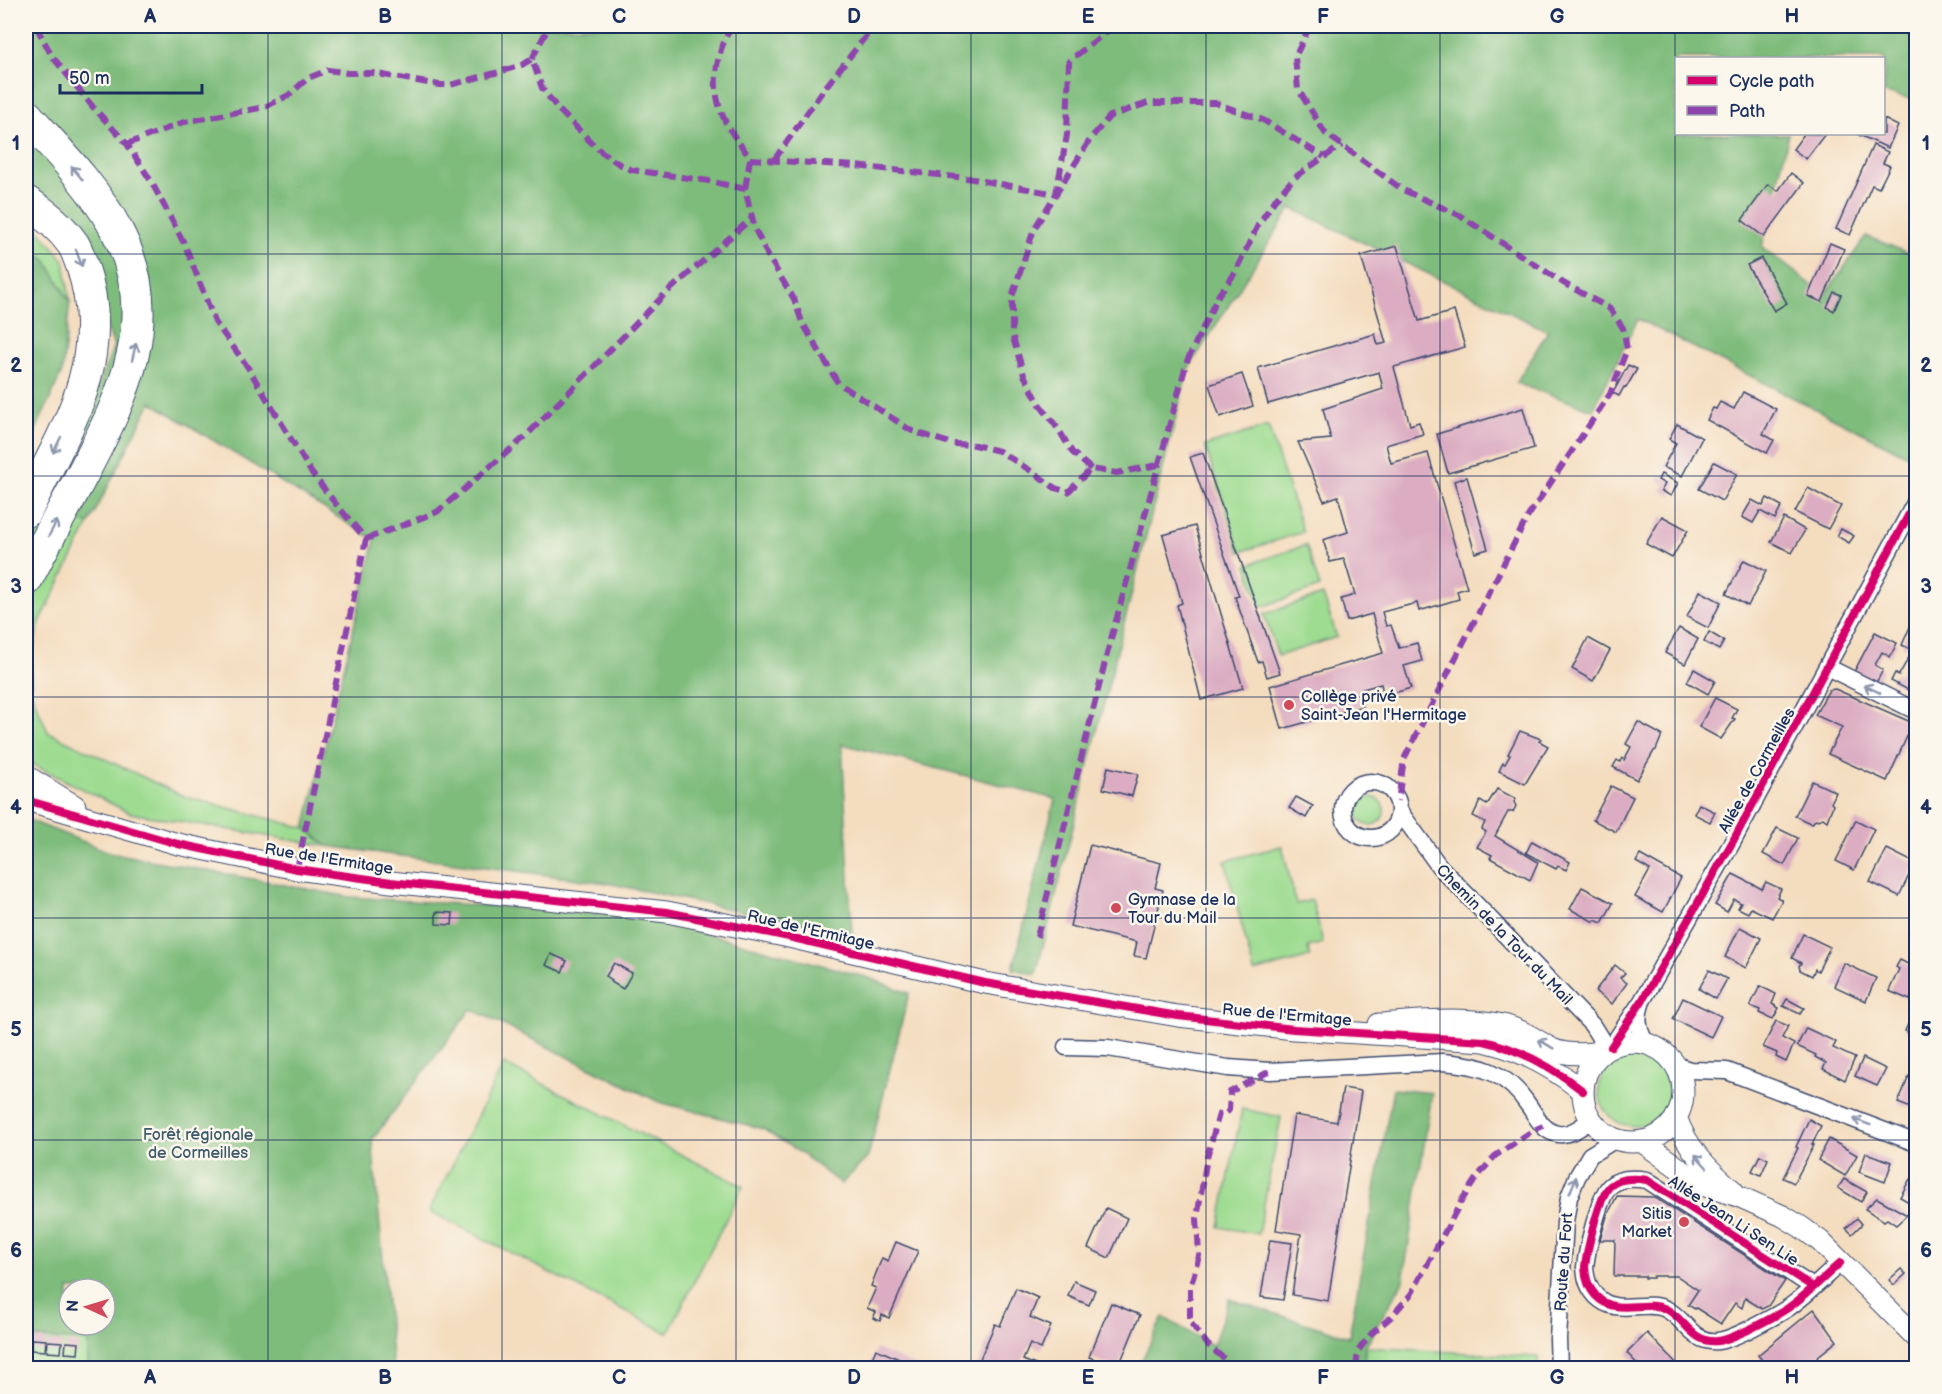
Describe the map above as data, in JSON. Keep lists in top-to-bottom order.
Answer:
{
  "streets": {
    "street": [
      "Allée de Cormeilles",
      "Rue de l'Ermitage",
      "Chemin de la Tour du Mail",
      "Allée Jean Li Sen Lie",
      "Route du Fort"
    ]
  },
  "crossings": [
    ["Allée de Cormeilles", "Rue de l'Ermitage"],
    ["Allée de Cormeilles", "Chemin de la Tour du Mail"],
    ["Allée de Cormeilles", "Route du Fort"],
    ["Rue de l'Ermitage", "Chemin de la Tour du Mail"],
    ["Rue de l'Ermitage", "Route du Fort"],
    ["Chemin de la Tour du Mail", "Route du Fort"]
  ],
  "one_way": ["Route du Fort"],
  "parks": ["Forêt régionale de Cormeilles"],
  "places": ["Collège privé Saint-Jean l'Hermitage", "Gymnase de la Tour du Mail", "Sitis Market"],
  "legend": ["Cycle path", "Path"],
  "scale_bar": "50 m",
  "north": "left",
  "grid": {
    "columns": [
      "A",
      "B",
      "C",
      "D",
      "E",
      "F",
      "G",
      "H"
    ],
    "rows": [
      "1",
      "2",
      "3",
      "4",
      "5",
      "6"
    ]
  }
}
